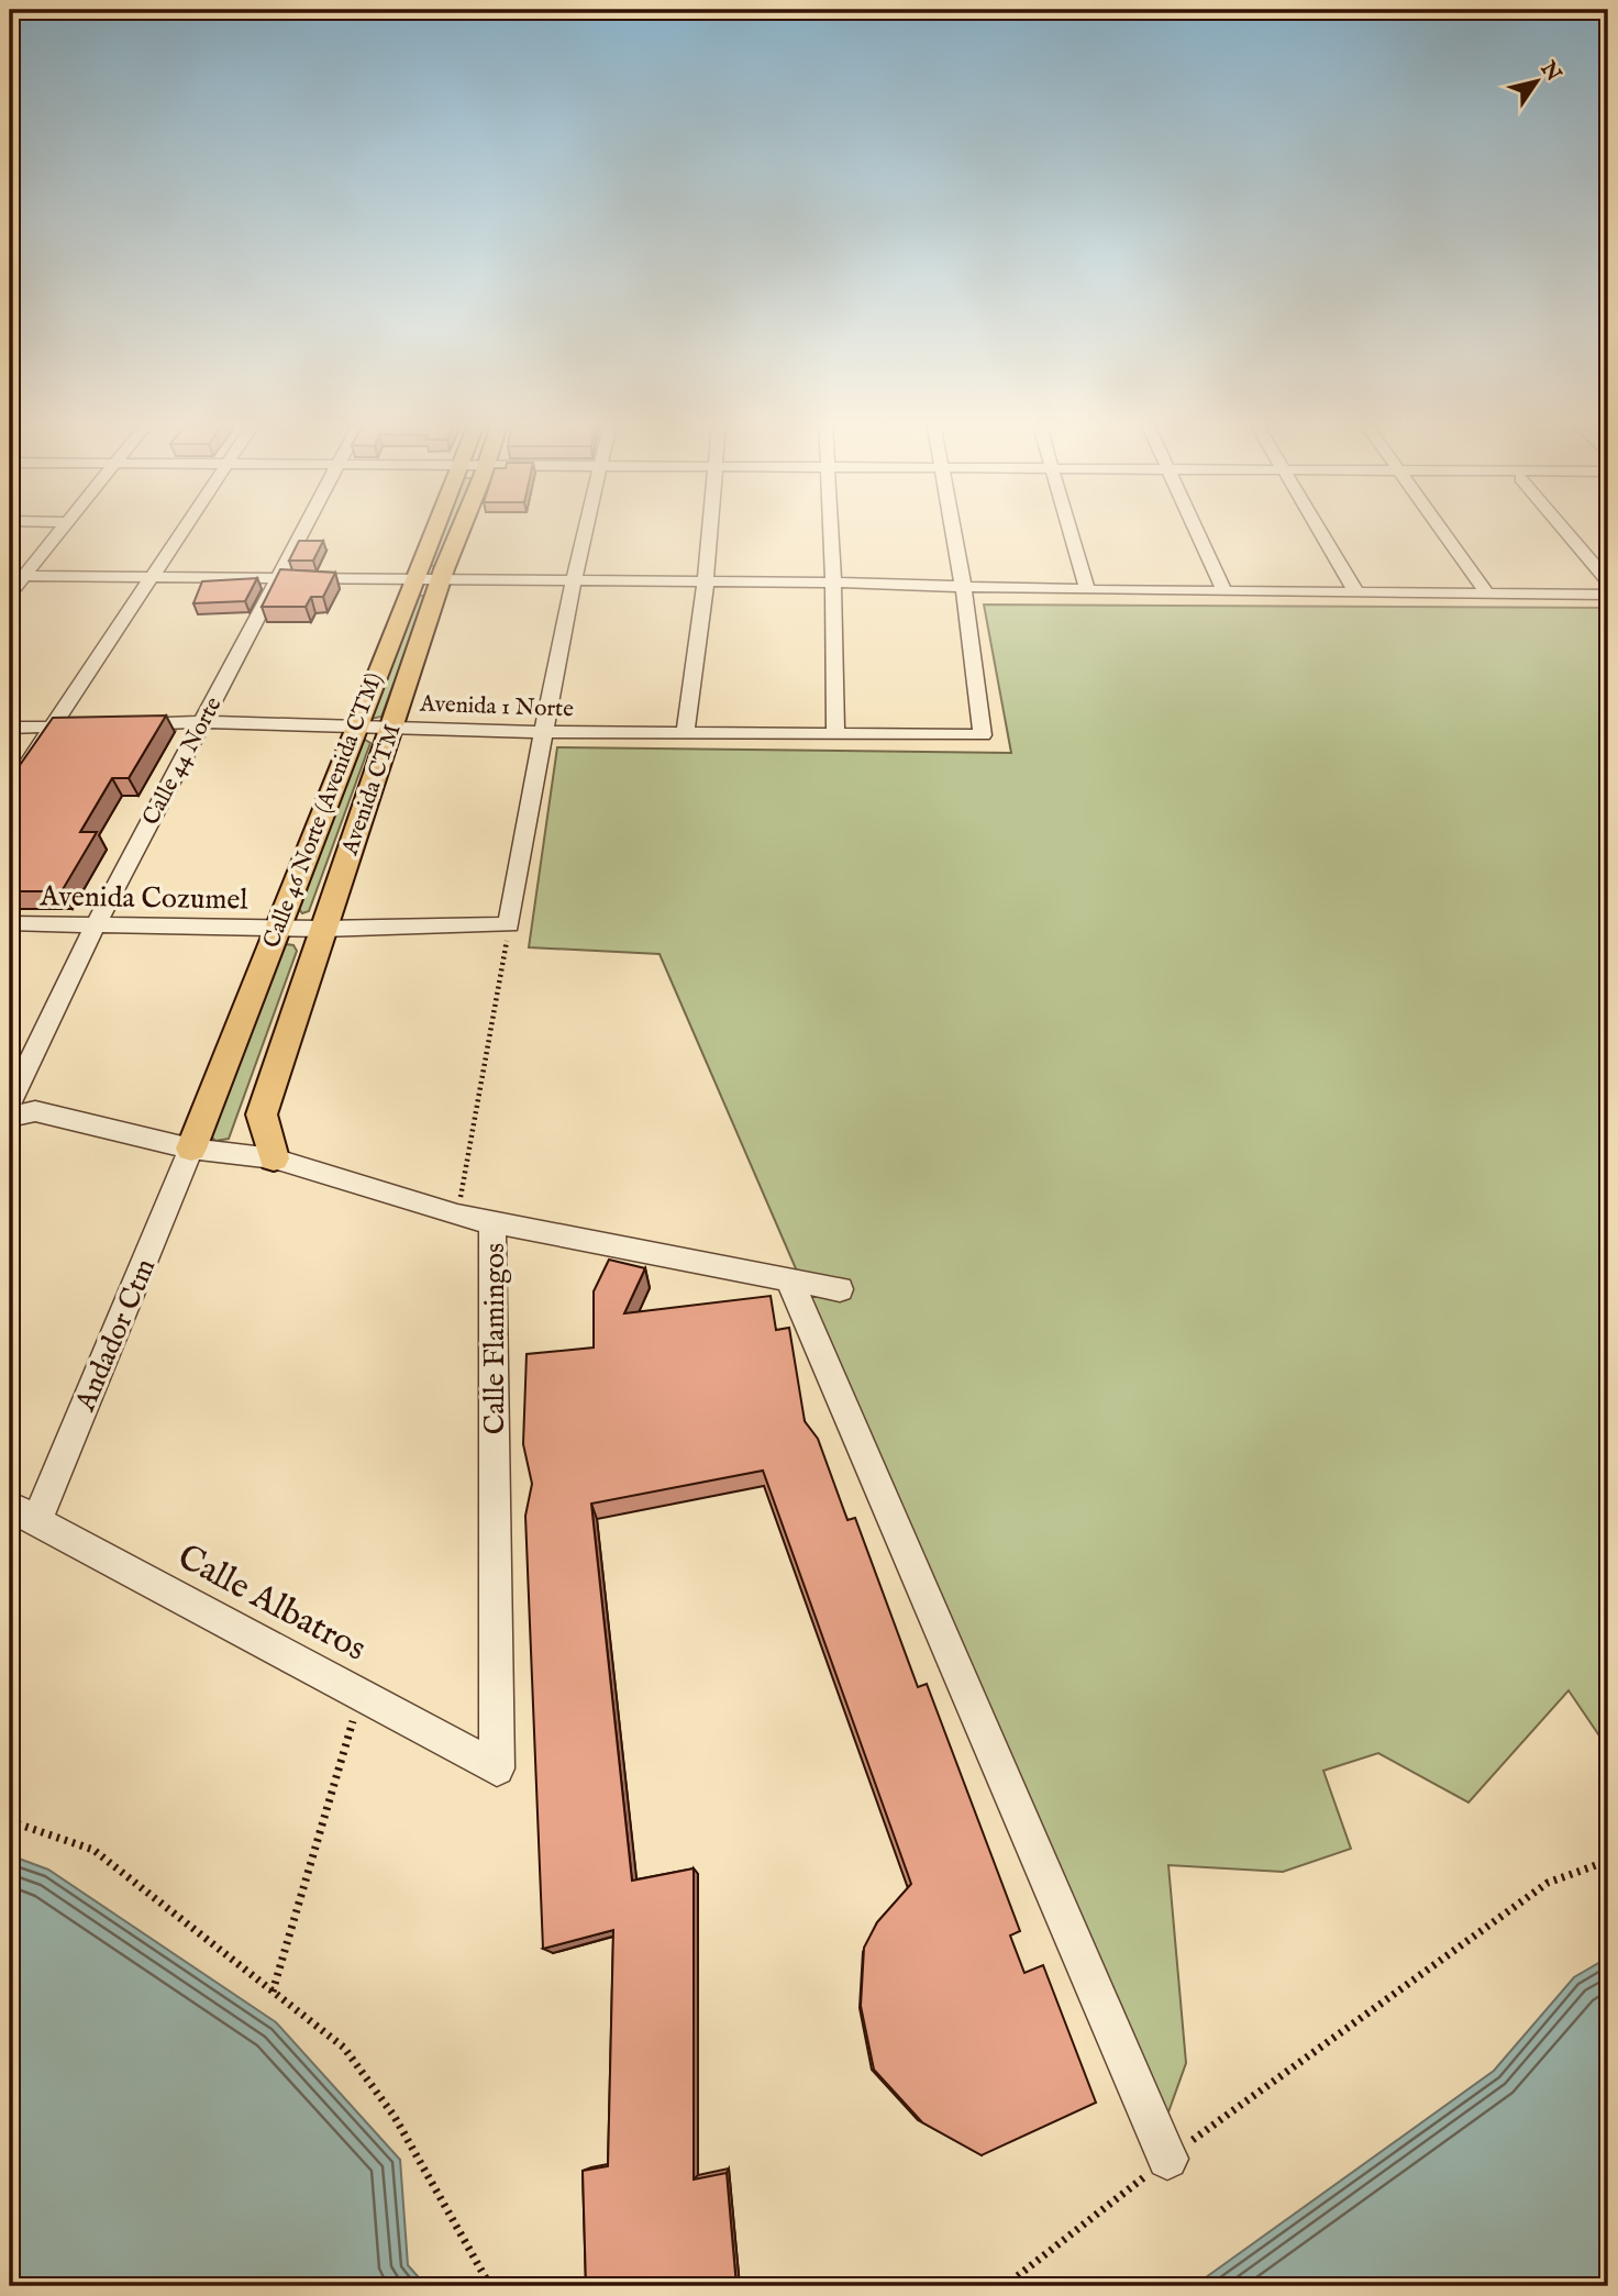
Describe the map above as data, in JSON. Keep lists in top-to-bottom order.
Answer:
{
  "streets": {
    "main road": ["Avenida CTM", "Calle 46 Norte (Avenida CTM)"],
    "street": [
      "Avenida 1 Norte",
      "Calle 44 Norte",
      "Avenida Cozumel",
      "Andador Ctm",
      "Calle Flamingos",
      "Calle Albatros"
    ]
  },
  "crossings": [
    ["Avenida 1 Norte", "Calle 44 Norte"],
    ["Avenida 1 Norte", "Avenida CTM"],
    ["Avenida 1 Norte", "Calle 46 Norte (Avenida CTM)"],
    ["Calle 44 Norte", "Avenida Cozumel"],
    ["Avenida CTM", "Calle 46 Norte (Avenida CTM)"],
    ["Avenida CTM", "Avenida Cozumel"],
    ["Avenida CTM", "Calle Flamingos"],
    ["Calle 46 Norte (Avenida CTM)", "Avenida Cozumel"],
    ["Calle 46 Norte (Avenida CTM)", "Andador Ctm"],
    ["Calle 46 Norte (Avenida CTM)", "Calle Flamingos"],
    ["Andador Ctm", "Calle Flamingos"],
    ["Andador Ctm", "Calle Albatros"],
    ["Calle Flamingos", "Calle Albatros"]
  ],
  "north": "top right"
}
